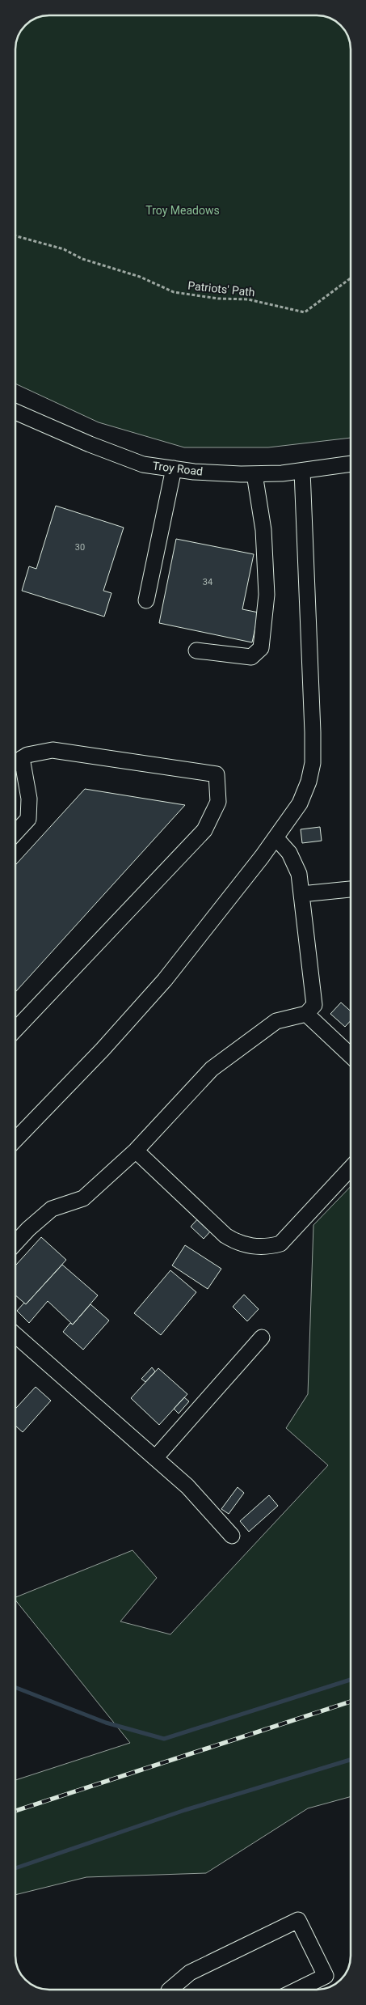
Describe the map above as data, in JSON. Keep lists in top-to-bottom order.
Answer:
{
  "streets": {
    "street": ["Troy Road"],
    "path": ["Patriots' Path"]
  },
  "parks": ["Troy Meadows"],
  "house_numbers": ["30", "34"]
}
